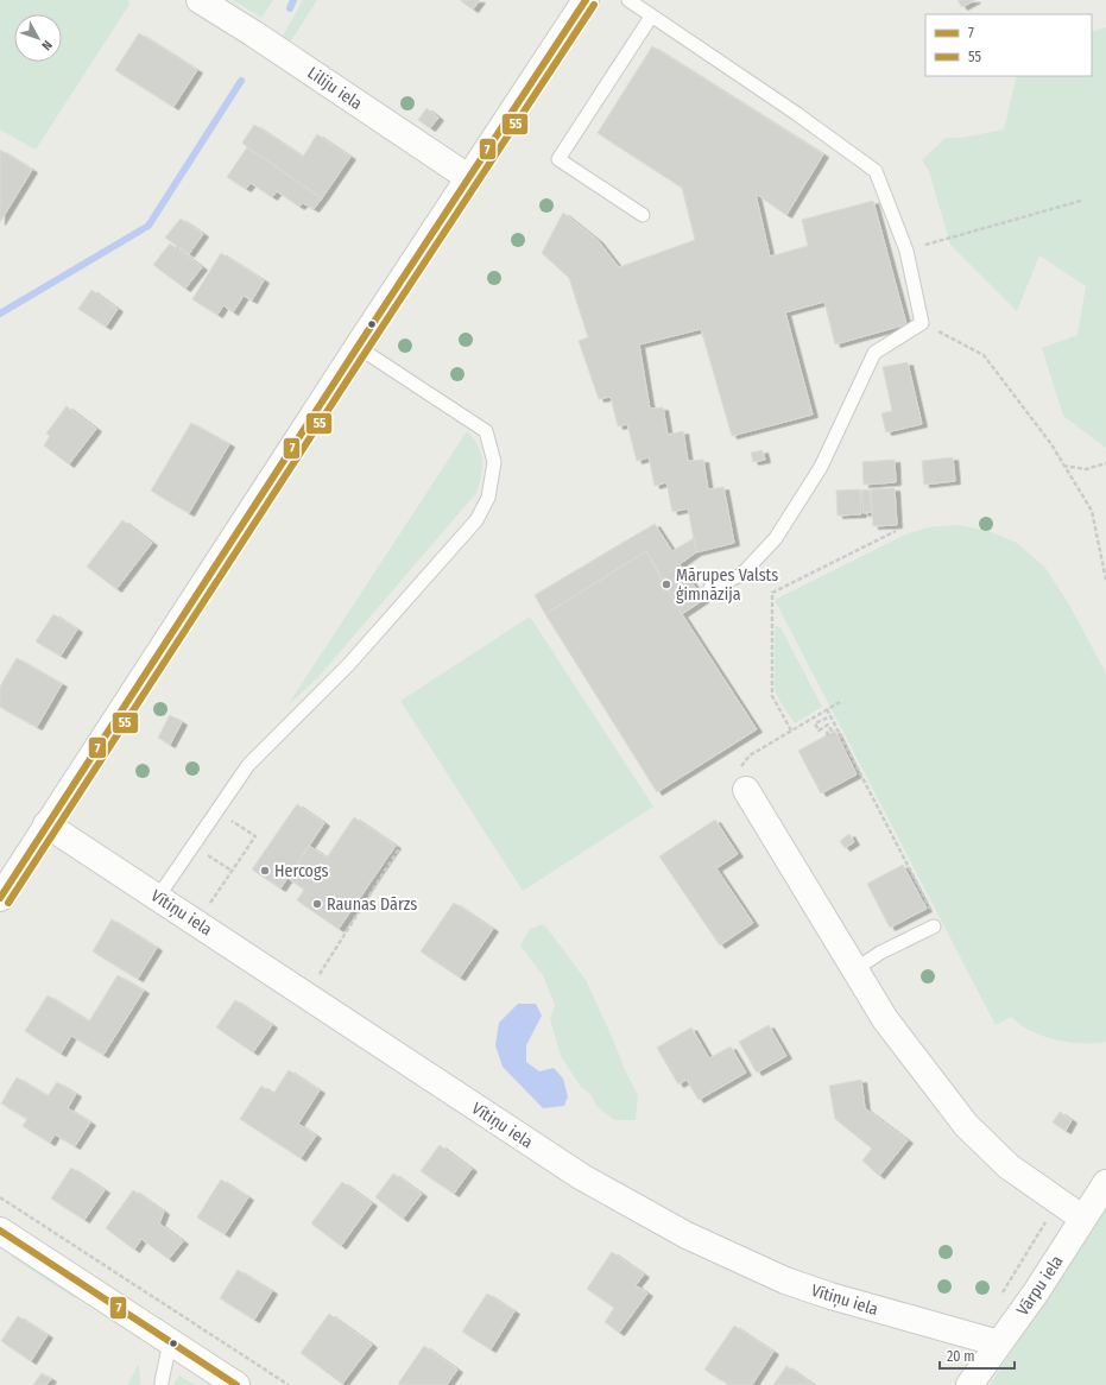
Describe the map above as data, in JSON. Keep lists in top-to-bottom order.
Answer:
{
  "streets": {
    "street": ["Liliju iela", "Vītiņu iela", "Vārpu iela"]
  },
  "crossings": [
    ["Vītiņu iela", "Vārpu iela"]
  ],
  "places": ["Mārupes Valsts ģimnāzija", "Hercogs", "Raunas Dārzs"],
  "lines": ["transit line 7", "transit line 55"],
  "legend": ["7", "55"],
  "scale_bar": "20 m",
  "north": "bottom right"
}
